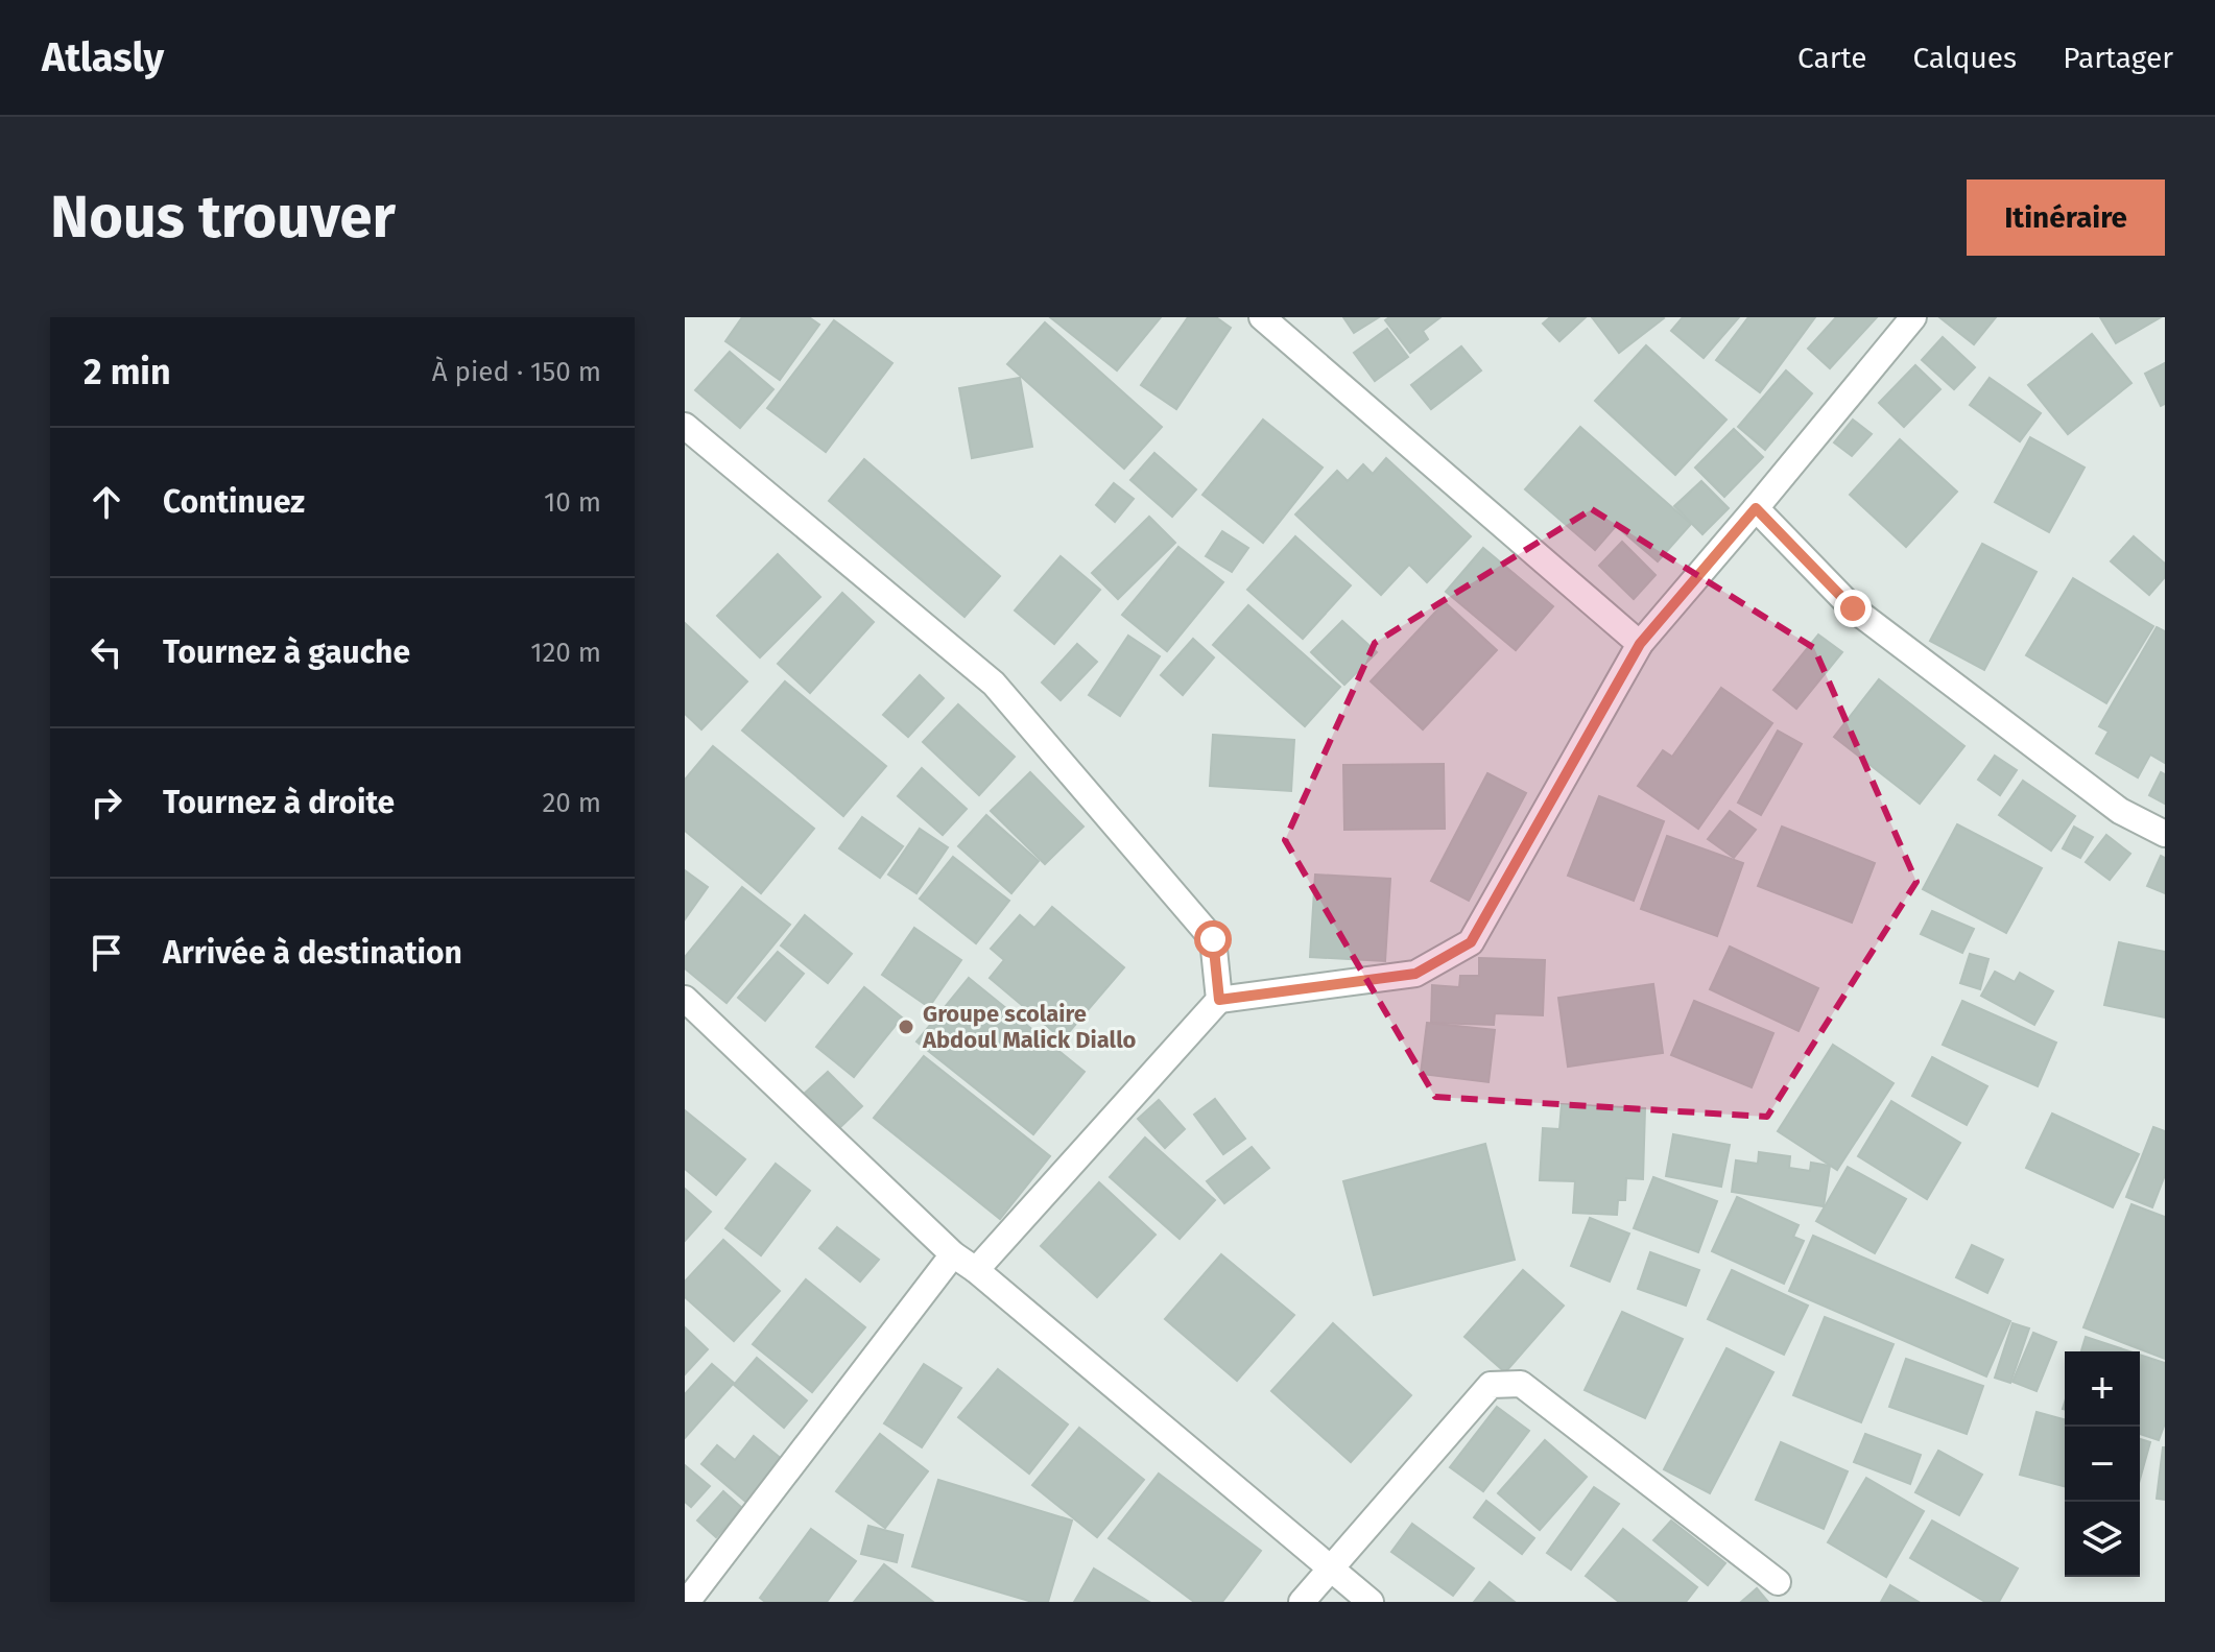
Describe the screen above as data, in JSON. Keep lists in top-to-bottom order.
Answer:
{
  "places": ["Groupe scolaire Abdoul Malick Diallo"],
  "page": {
    "header": "Atlasly",
    "nav": ["Carte", "Calques", "Partager"],
    "buttons": "Itinéraire",
    "title": "Nous trouver",
    "heading": ["2 min", "À pied · 150 m"],
    "list": [
      ["Continuez", "10 m"],
      ["Tournez à gauche", "120 m"],
      ["Tournez à droite", "20 m"],
      "Arrivée à destination"
    ],
    "map_buttons": ["+", "−"]
  }
}
